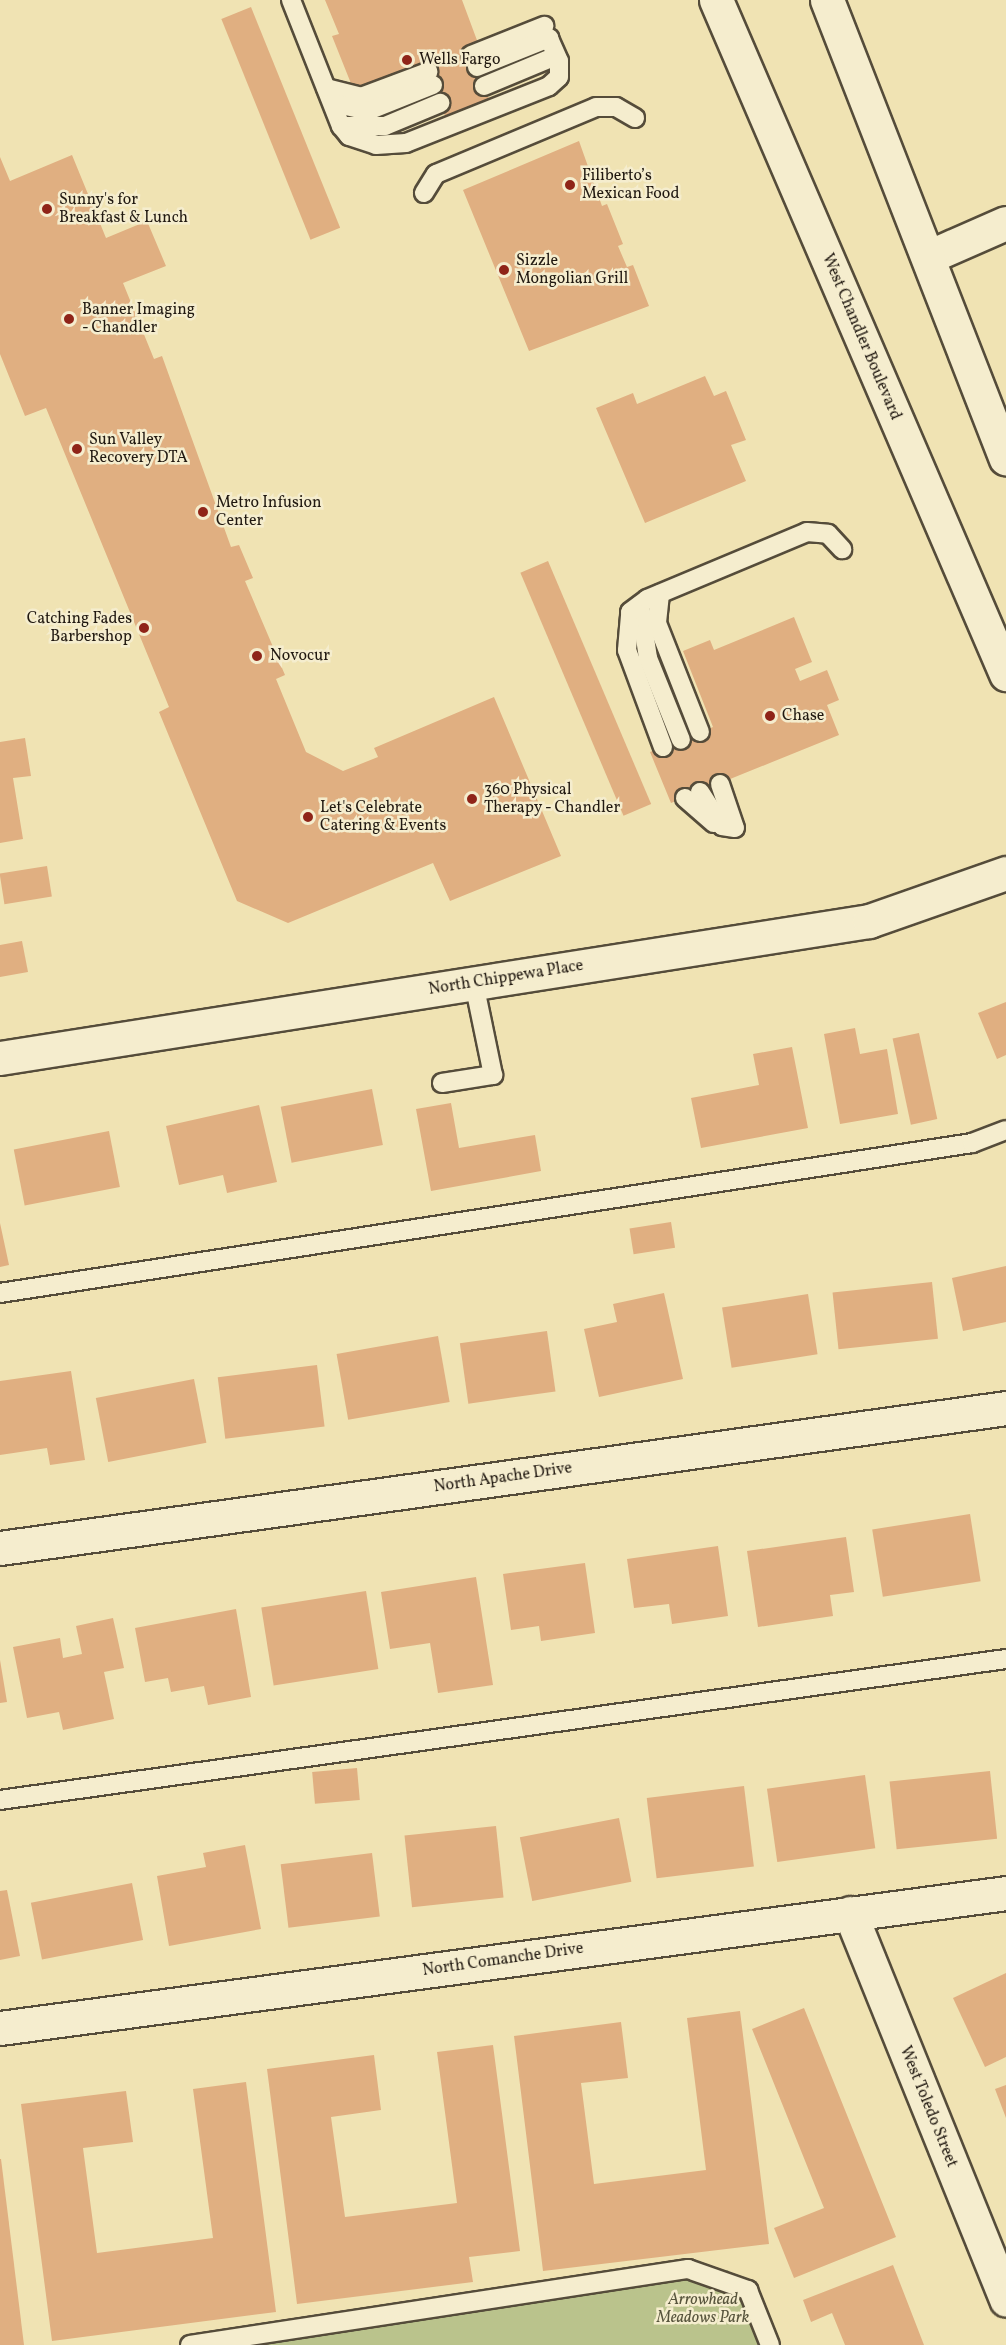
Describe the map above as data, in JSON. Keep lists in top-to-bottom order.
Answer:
{
  "streets": {
    "street": [
      "West Chandler Boulevard",
      "North Chippewa Place",
      "North Apache Drive",
      "North Comanche Drive",
      "West Toledo Street"
    ]
  },
  "crossings": [
    ["North Comanche Drive", "West Toledo Street"]
  ],
  "parks": ["Arrowhead Meadows Park"],
  "places": [
    "Wells Fargo",
    "Filiberto’s Mexican Food",
    "Sunny's for Breakfast & Lunch",
    "Sizzle Mongolian Grill",
    "Banner Imaging - Chandler",
    "Sun Valley Recovery DTA",
    "Metro Infusion Center",
    "Catching Fades Barbershop",
    "Novocur",
    "Chase",
    "360 Physical Therapy - Chandler",
    "Let's Celebrate Catering & Events"
  ]
}
